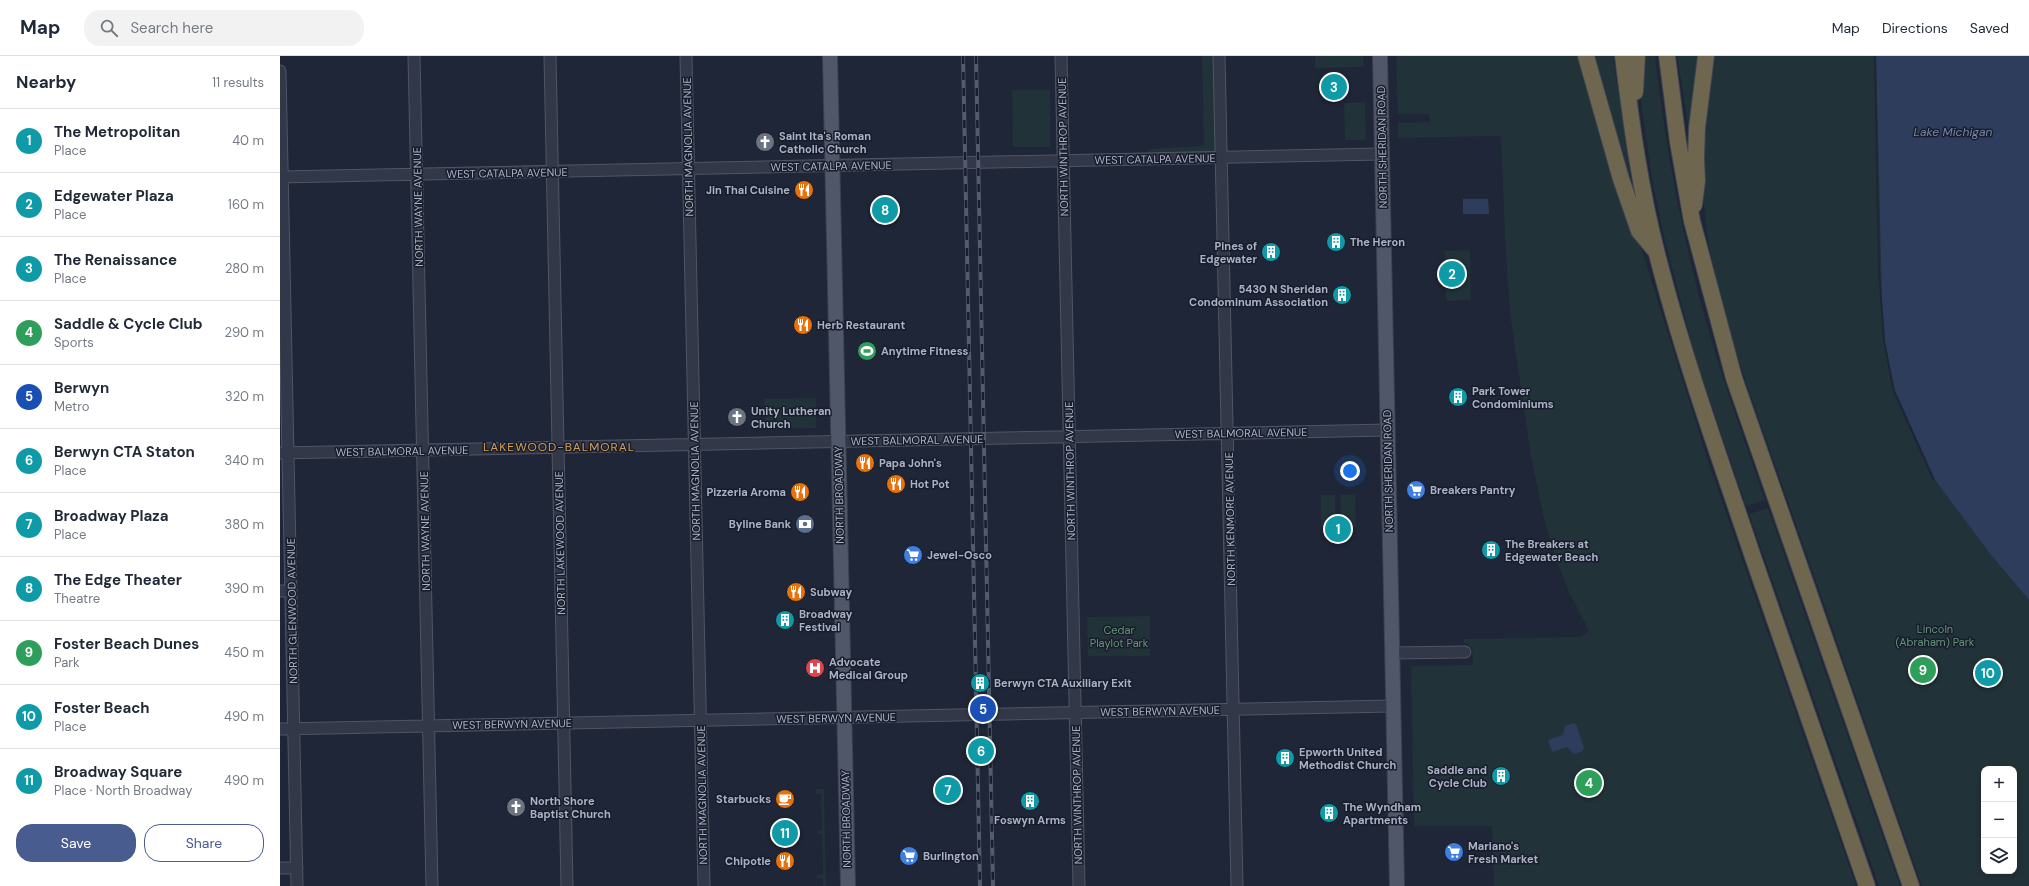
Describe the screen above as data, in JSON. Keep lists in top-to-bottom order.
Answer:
{
  "streets": {
    "main road": ["NORTH SHERIDAN ROAD", "NORTH BROADWAY"],
    "street": [
      "NORTH MAGNOLIA AVENUE",
      "NORTH WINTHROP AVENUE",
      "WEST CATALPA AVENUE",
      "NORTH WAYNE AVENUE",
      "WEST BALMORAL AVENUE",
      "NORTH KENMORE AVENUE",
      "NORTH LAKEWOOD AVENUE",
      "NORTH GLENWOOD AVENUE",
      "WEST BERWYN AVENUE"
    ]
  },
  "crossings": [
    ["NORTH MAGNOLIA AVENUE", "WEST CATALPA AVENUE"],
    ["NORTH MAGNOLIA AVENUE", "WEST BALMORAL AVENUE"],
    ["NORTH MAGNOLIA AVENUE", "WEST BERWYN AVENUE"],
    ["NORTH WINTHROP AVENUE", "WEST CATALPA AVENUE"],
    ["NORTH WINTHROP AVENUE", "WEST BALMORAL AVENUE"],
    ["NORTH WINTHROP AVENUE", "WEST BERWYN AVENUE"],
    ["NORTH SHERIDAN ROAD", "WEST CATALPA AVENUE"],
    ["NORTH SHERIDAN ROAD", "WEST BALMORAL AVENUE"],
    ["NORTH SHERIDAN ROAD", "WEST BERWYN AVENUE"],
    ["WEST CATALPA AVENUE", "NORTH WAYNE AVENUE"],
    ["WEST CATALPA AVENUE", "NORTH BROADWAY"],
    ["WEST CATALPA AVENUE", "NORTH KENMORE AVENUE"],
    ["WEST CATALPA AVENUE", "NORTH LAKEWOOD AVENUE"],
    ["WEST CATALPA AVENUE", "NORTH GLENWOOD AVENUE"],
    ["NORTH WAYNE AVENUE", "WEST BALMORAL AVENUE"],
    ["NORTH WAYNE AVENUE", "WEST BERWYN AVENUE"],
    ["WEST BALMORAL AVENUE", "NORTH BROADWAY"],
    ["WEST BALMORAL AVENUE", "NORTH KENMORE AVENUE"],
    ["WEST BALMORAL AVENUE", "NORTH LAKEWOOD AVENUE"],
    ["WEST BALMORAL AVENUE", "NORTH GLENWOOD AVENUE"],
    ["NORTH BROADWAY", "WEST BERWYN AVENUE"],
    ["NORTH KENMORE AVENUE", "WEST BERWYN AVENUE"],
    ["NORTH LAKEWOOD AVENUE", "WEST BERWYN AVENUE"],
    ["NORTH GLENWOOD AVENUE", "WEST BERWYN AVENUE"]
  ],
  "districts": ["LAKEWOOD-BALMORAL"],
  "water": ["Lake Michigan"],
  "parks": ["Lincoln (Abraham) Park", "Cedar Playlot Park"],
  "places": {
    "church": ["Saint Ita's Roman Catholic Church", "Unity Lutheran Church", "North Shore Baptist Church"],
    "restaurant": [
      "Jin Thai Cuisine",
      "Herb Restaurant",
      "Papa John's",
      "Hot Pot",
      "Pizzeria Aroma",
      "Subway",
      "Chipotle"
    ],
    "building": [
      "The Heron",
      "Pines of Edgewater",
      "5430 N Sheridan Condominum Association",
      "Park Tower Condominiums",
      "The Breakers at Edgewater Beach",
      "Broadway Festival",
      "Berwyn CTA Auxiliary Exit",
      "Epworth United Methodist Church",
      "Saddle and Cycle Club",
      "Foswyn Arms",
      "The Wyndham Apartments"
    ],
    "sports": ["Anytime Fitness"],
    "supermarket": [
      "Breakers Pantry",
      "Jewel-Osco",
      "Mariano's Fresh Market",
      "Burlington"
    ],
    "bank": ["Byline Bank"],
    "hospital": ["Advocate Medical Group"],
    "cafe": ["Starbucks"]
  },
  "page": {
    "header": "Map",
    "search": "Search here",
    "nav": ["Map", "Directions", "Saved"],
    "heading": ["Nearby", "11 results"],
    "pins": [
      "3",
      "8",
      "2",
      "1",
      "9",
      "10",
      "5",
      "6",
      "4",
      "7",
      "11"
    ],
    "list": [
      {
        "mark": "1",
        "name": "The Metropolitan",
        "note": "Place",
        "value": "40 m"
      },
      {
        "mark": "2",
        "name": "Edgewater Plaza",
        "note": "Place",
        "value": "160 m"
      },
      {
        "mark": "3",
        "name": "The Renaissance",
        "note": "Place",
        "value": "280 m"
      },
      {
        "mark": "4",
        "name": "Saddle & Cycle Club",
        "note": "Sports",
        "value": "290 m"
      },
      {
        "mark": "5",
        "name": "Berwyn",
        "note": "Metro",
        "value": "320 m"
      },
      {
        "mark": "6",
        "name": "Berwyn CTA Staton",
        "note": "Place",
        "value": "340 m"
      },
      {
        "mark": "7",
        "name": "Broadway Plaza",
        "note": "Place",
        "value": "380 m"
      },
      {
        "mark": "8",
        "name": "The Edge Theater",
        "note": "Theatre",
        "value": "390 m"
      },
      {
        "mark": "9",
        "name": "Foster Beach Dunes",
        "note": "Park",
        "value": "450 m"
      },
      {
        "mark": "10",
        "name": "Foster Beach",
        "note": "Place",
        "value": "490 m"
      },
      {
        "mark": "11",
        "name": "Broadway Square",
        "note": "Place · North Broadway",
        "value": "490 m"
      }
    ],
    "map_buttons": ["+", "−"],
    "buttons": ["Save", "Share"]
  }
}
